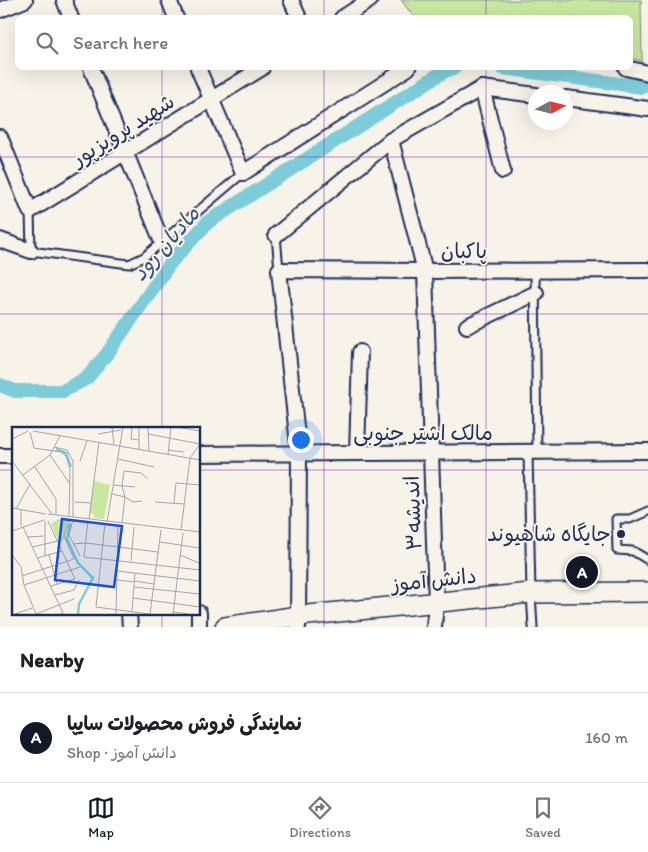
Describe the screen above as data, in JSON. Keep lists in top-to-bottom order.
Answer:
{
  "streets": {
    "main road": ["دانش آموز"],
    "street": [
      "شهید پرویزپور",
      "پاکبان",
      "مالک اشتر جنوبی",
      "اندیشه۳"
    ]
  },
  "crossings": [
    ["پاکبان", "اندیشه۳"],
    ["مالک اشتر جنوبی", "اندیشه۳"],
    ["اندیشه۳", "دانش آموز"]
  ],
  "water": ["مادیان رود"],
  "places": ["جایگاه شاهیوند"],
  "north": "right",
  "page": {
    "search": "Search here",
    "pins": "A",
    "heading": "Nearby",
    "list": [
      {
        "mark": "A",
        "name": "نمایندگی فروش محصولات سایپا",
        "note": "Shop · دانش آموز",
        "value": "160 m"
      }
    ],
    "nav": ["Map", "Directions", "Saved"]
  }
}
